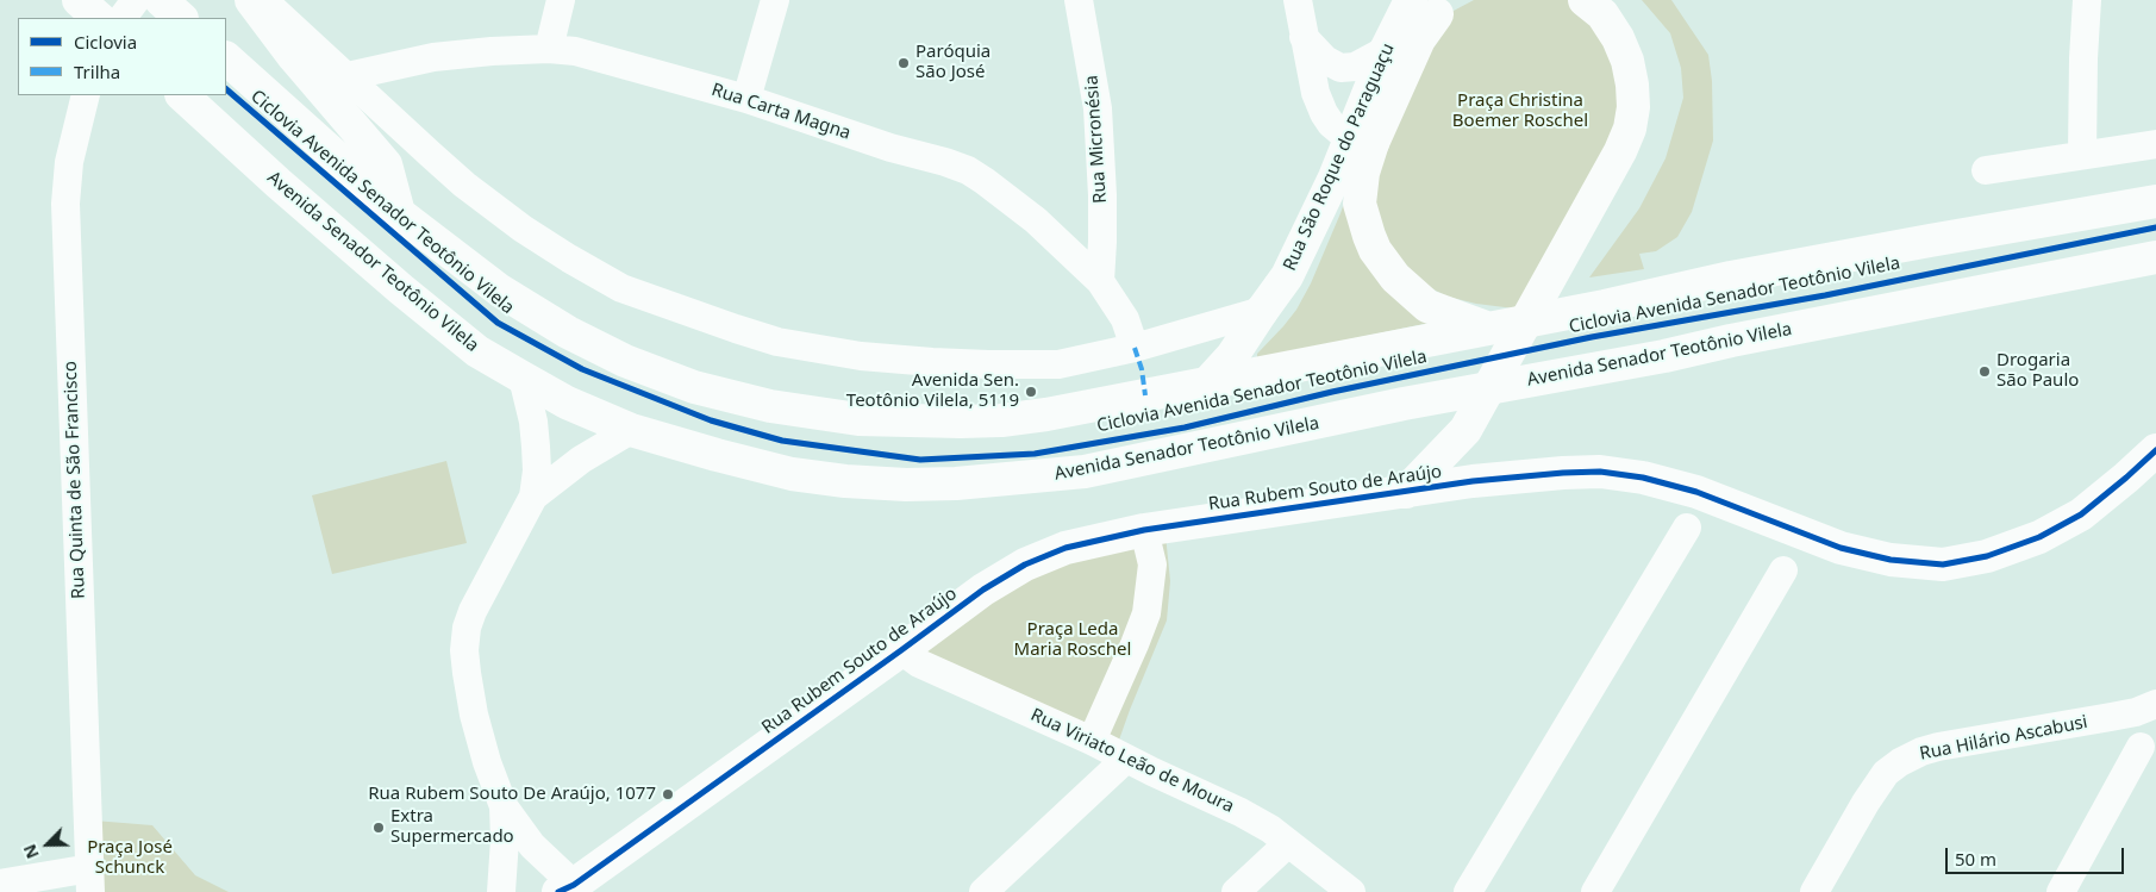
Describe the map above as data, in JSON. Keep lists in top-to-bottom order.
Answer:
{
  "streets": {
    "main road": ["Rua São Roque do Paraguaçu", "Avenida Senador Teotônio Vilela", "Rua Rubem Souto de Araújo"],
    "street": [
      "Rua Carta Magna",
      "Rua Micronésia",
      "Rua Quinta de São Francisco",
      "Rua Hilário Ascabusi",
      "Rua Viriato Leão de Moura"
    ],
    "cycle path": ["Ciclovia Avenida Senador Teotônio Vilela"]
  },
  "crossings": [
    ["Rua Carta Magna", "Rua Micronésia"],
    ["Rua Rubem Souto de Araújo", "Rua Viriato Leão de Moura"]
  ],
  "parks": ["Praça Christina Boemer Roschel", "Praça Leda Maria Roschel", "Praça José Schunck"],
  "places": [
    "Paróquia São José",
    "Drogaria São Paulo",
    "Avenida Sen. Teotônio Vilela, 5119",
    "Rua Rubem Souto De Araújo, 1077",
    "Extra Supermercado"
  ],
  "legend": ["Ciclovia", "Trilha"],
  "scale_bar": "50 m",
  "north": "bottom left"
}
